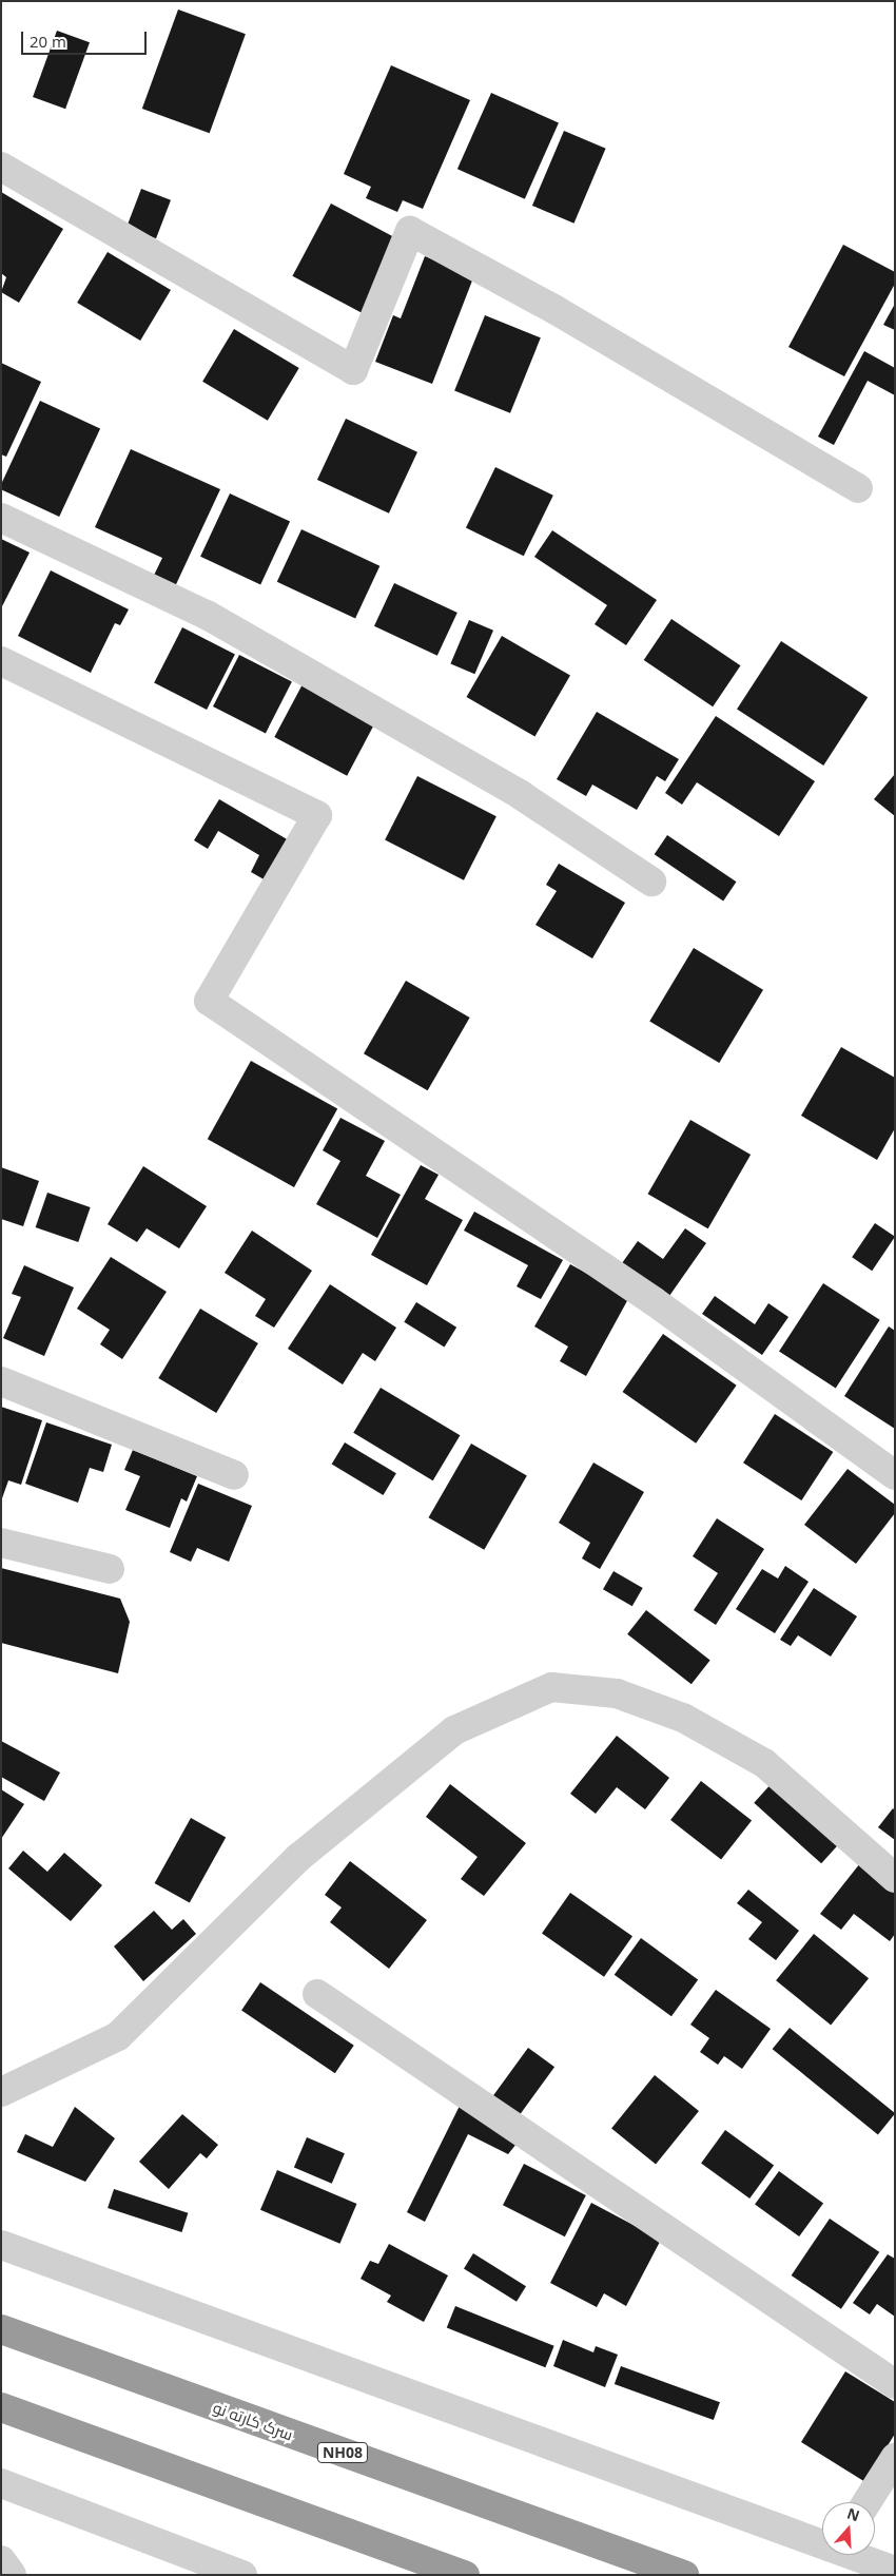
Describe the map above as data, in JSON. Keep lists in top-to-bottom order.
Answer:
{
  "streets": {
    "highway": ["سرک کارته نو", "NH08"]
  },
  "scale_bar": "20 m",
  "north": "top"
}
